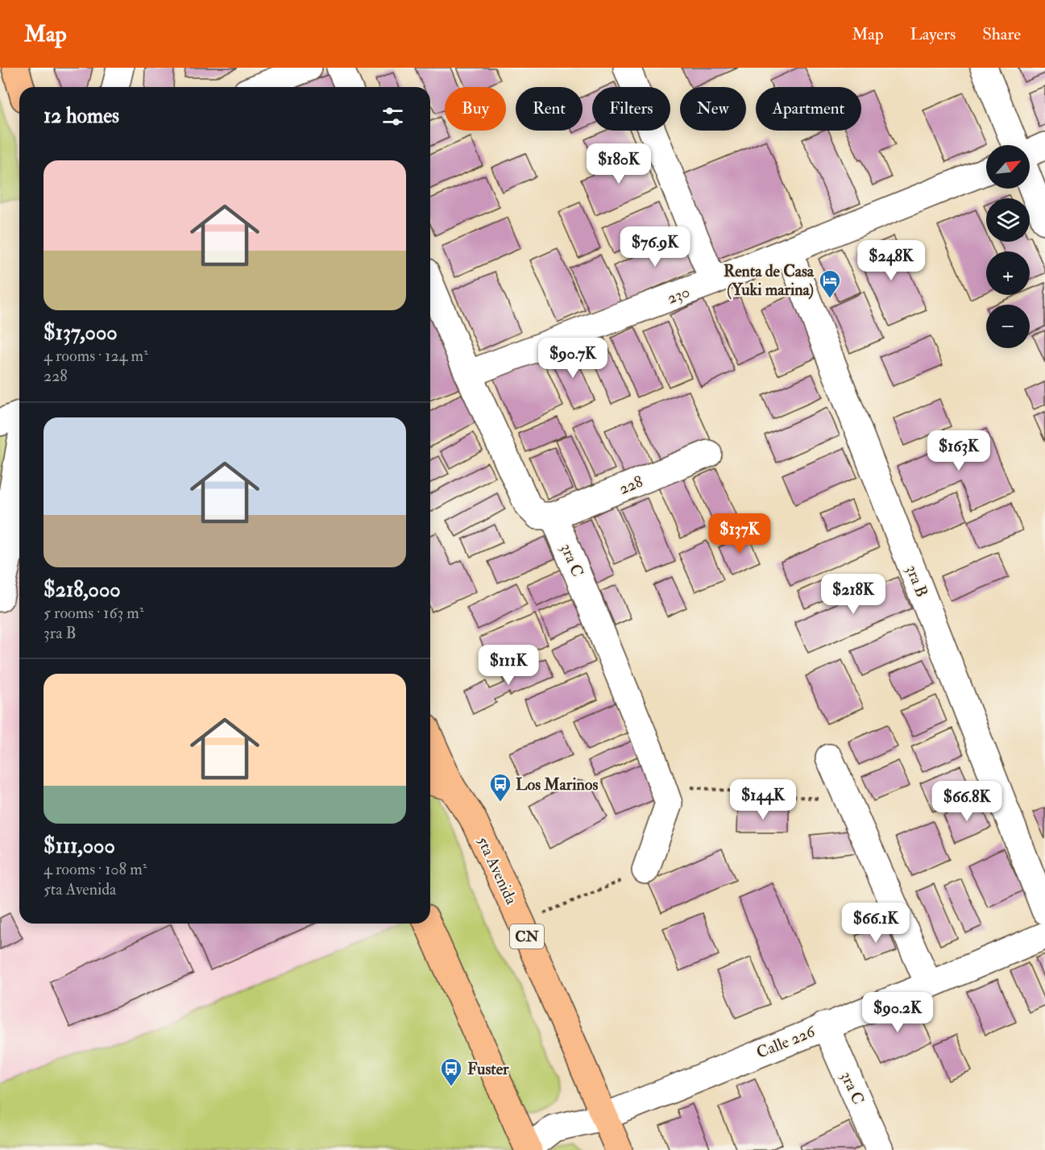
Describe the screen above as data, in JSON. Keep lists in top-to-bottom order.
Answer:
{
  "streets": {
    "highway": ["5ta Avenida", "CN"],
    "street": [
      "230",
      "228",
      "3ra C",
      "3ra B",
      "Calle 226"
    ]
  },
  "crossings": [
    ["230", "3ra B"],
    ["228", "3ra C"],
    ["3ra C", "Calle 226"],
    ["5ta Avenida", "Calle 226"]
  ],
  "places": {
    "hotel": ["Renta de Casa (Yuki marina)"],
    "bus stop": ["Los Marinos", "Fuster"]
  },
  "north": "top right",
  "page": {
    "header": "Map",
    "nav": ["Map", "Layers", "Share"],
    "chip": [
      "Buy",
      "Rent",
      "Filters",
      "New",
      "Apartment"
    ],
    "heading": "12 homes",
    "price": [
      "$180K",
      "$76.9K",
      "$248K",
      "$90.7K",
      "$163K",
      "$137K",
      "$218K",
      "$111K",
      "$144K",
      "$66.8K",
      "$66.1K",
      "$90.2K"
    ],
    "map_buttons": ["+", "−"],
    "list": [
      {
        "name": "$137,000",
        "note": "4 rooms · 124 m² · 228"
      },
      {
        "name": "$218,000",
        "note": "5 rooms · 163 m² · 3ra B"
      },
      {
        "name": "$111,000",
        "note": "4 rooms · 108 m² · 5ta Avenida"
      }
    ]
  }
}
